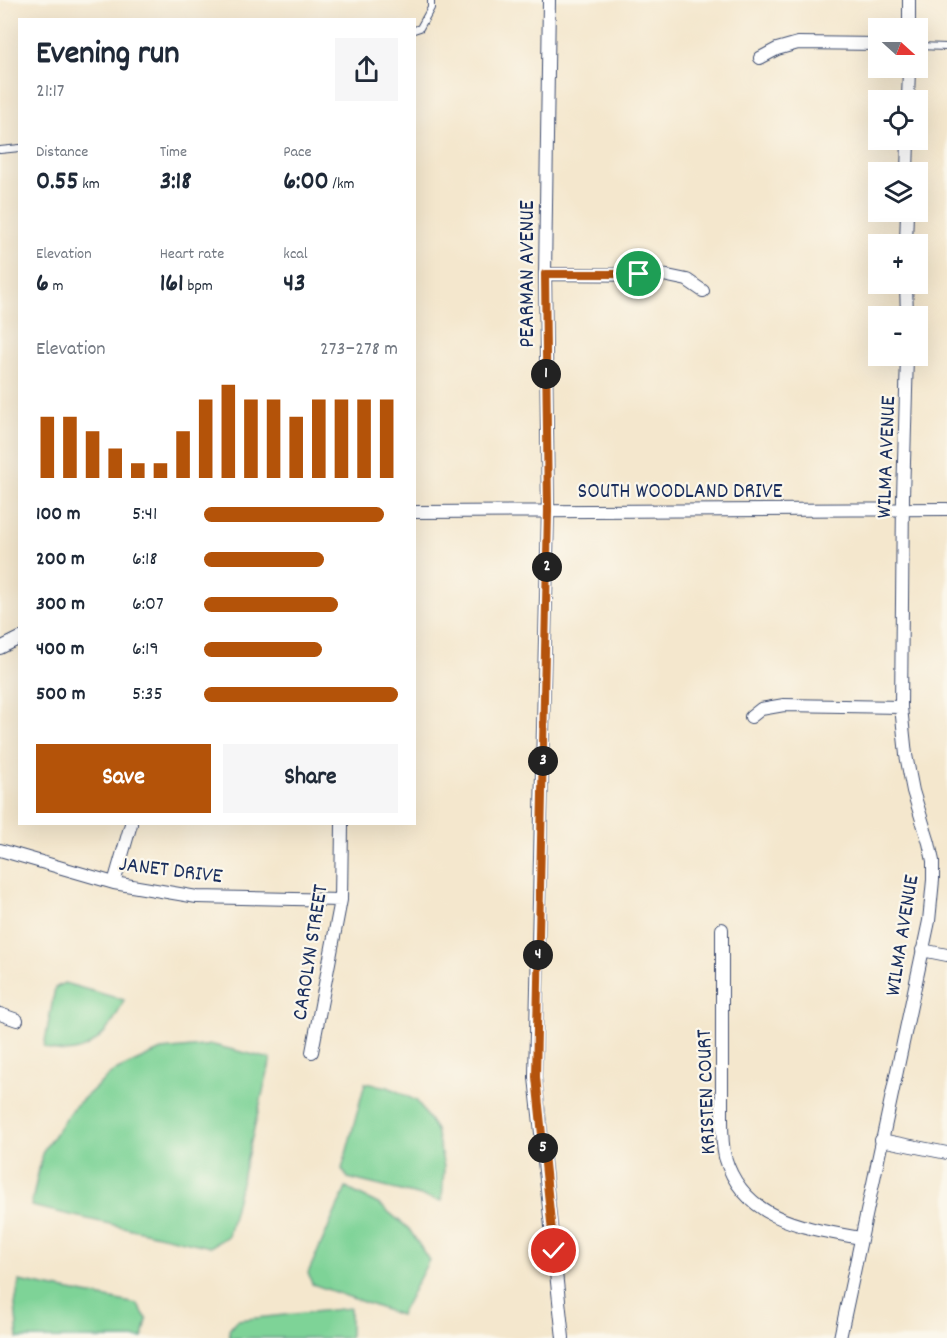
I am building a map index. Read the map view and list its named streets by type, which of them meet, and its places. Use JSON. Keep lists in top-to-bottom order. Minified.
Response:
{"streets":{"street":["PEARMAN AVENUE","WILMA AVENUE","SOUTH WOODLAND DRIVE","JANET DRIVE","CAROLYN STREET","KRISTEN COURT"]},"crossings":[["PEARMAN AVENUE","SOUTH WOODLAND DRIVE"],["WILMA AVENUE","SOUTH WOODLAND DRIVE"],["WILMA AVENUE","KRISTEN COURT"],["JANET DRIVE","CAROLYN STREET"]],"north":"right","page":{"map_buttons":["+","−"],"heading":["Evening run","21:17"],"stats":[["Distance","0.55 km"],["Time","3:18"],["Pace","6:00 /km"],["Elevation","6 m"],["Heart rate","161 bpm"],["kcal","43"]],"chart":["Elevation","273–278 m"],"pins":["1","2","3","4","5"],"list":[{"name":"100 m","note":"5:41"},{"name":"200 m","note":"6:18"},{"name":"300 m","note":"6:07"},{"name":"400 m","note":"6:19"},{"name":"500 m","note":"5:35"}],"buttons":["Save","Share"]}}
